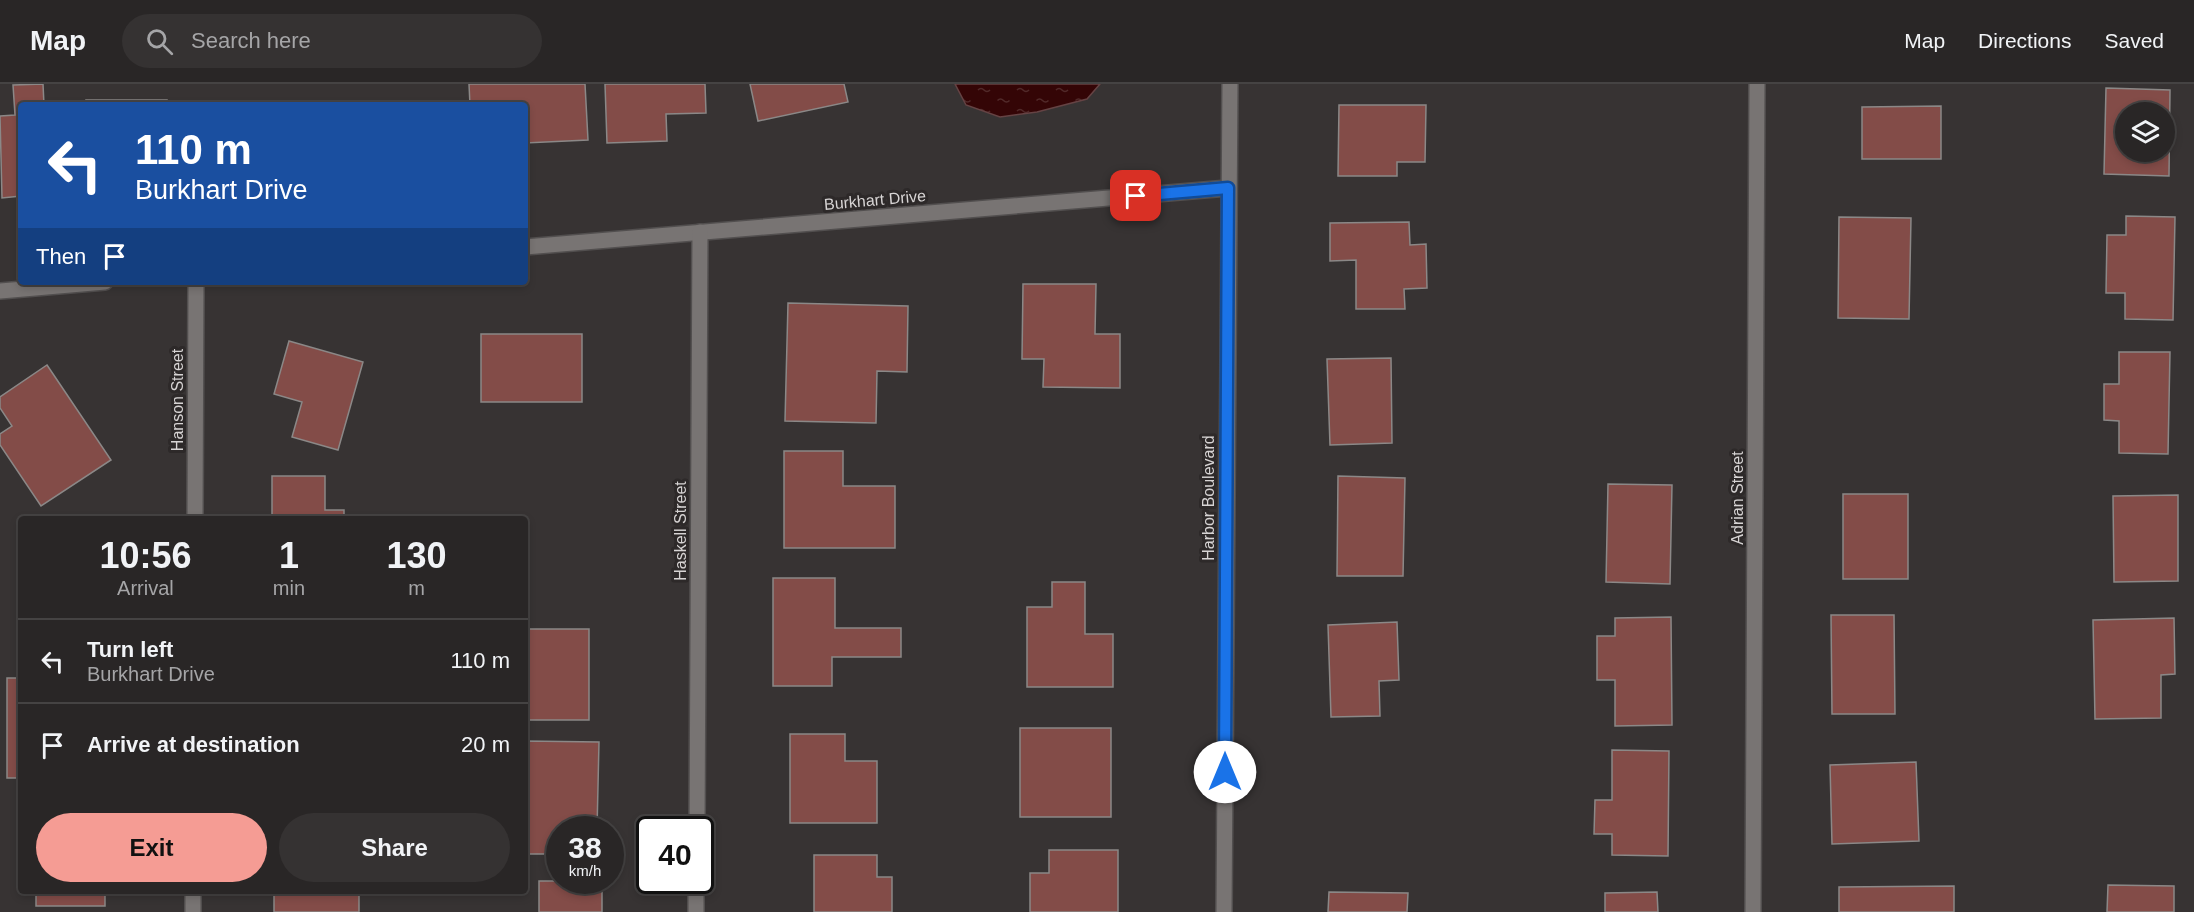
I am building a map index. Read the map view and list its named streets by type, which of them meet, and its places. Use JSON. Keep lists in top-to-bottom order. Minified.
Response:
{"streets":{"street":["Burkhart Drive","Hanson Street","Harbor Boulevard","Adrian Street","Haskell Street"]},"crossings":[["Burkhart Drive","Harbor Boulevard"],["Burkhart Drive","Haskell Street"]],"page":{"header":"Map","search":"Search here","nav":["Map","Directions","Saved"],"turn":["110 m","Burkhart Drive"],"then":"Then","eta":["10:56","Arrival","1","min","130","m"],"list":[{"name":"Turn left","note":"Burkhart Drive","value":"110 m"},{"name":"Arrive at destination","value":"20 m"}],"buttons":["Exit","Share"],"speed":"38 km/h","limit":"40"}}
